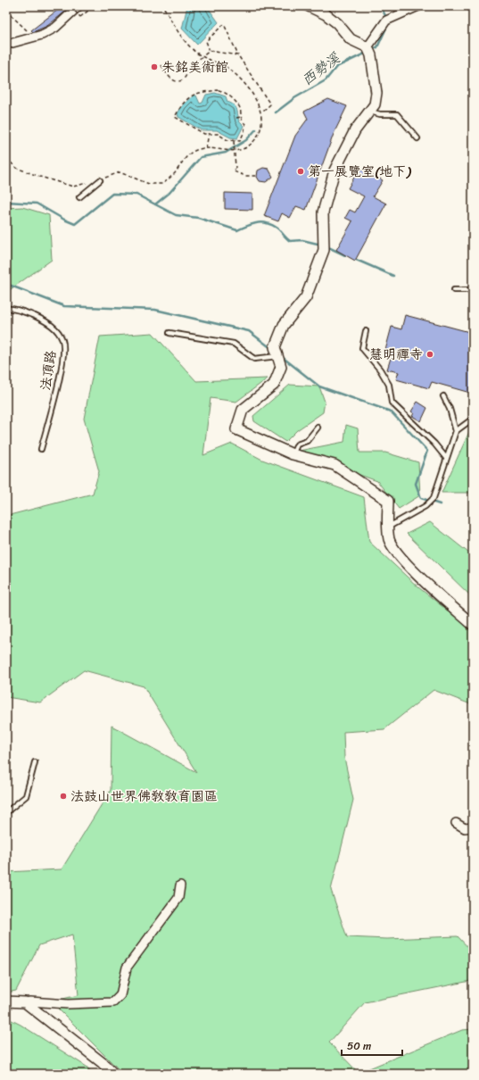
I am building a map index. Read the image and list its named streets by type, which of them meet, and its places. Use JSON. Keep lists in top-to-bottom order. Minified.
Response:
{"streets":{"lane":["法頂路"]},"water":["西勢溪"],"places":["朱銘美術館","第一展覽室(地下)","慧明禪寺","法鼓山世界佛教教育園區"],"scale_bar":"50 m"}
